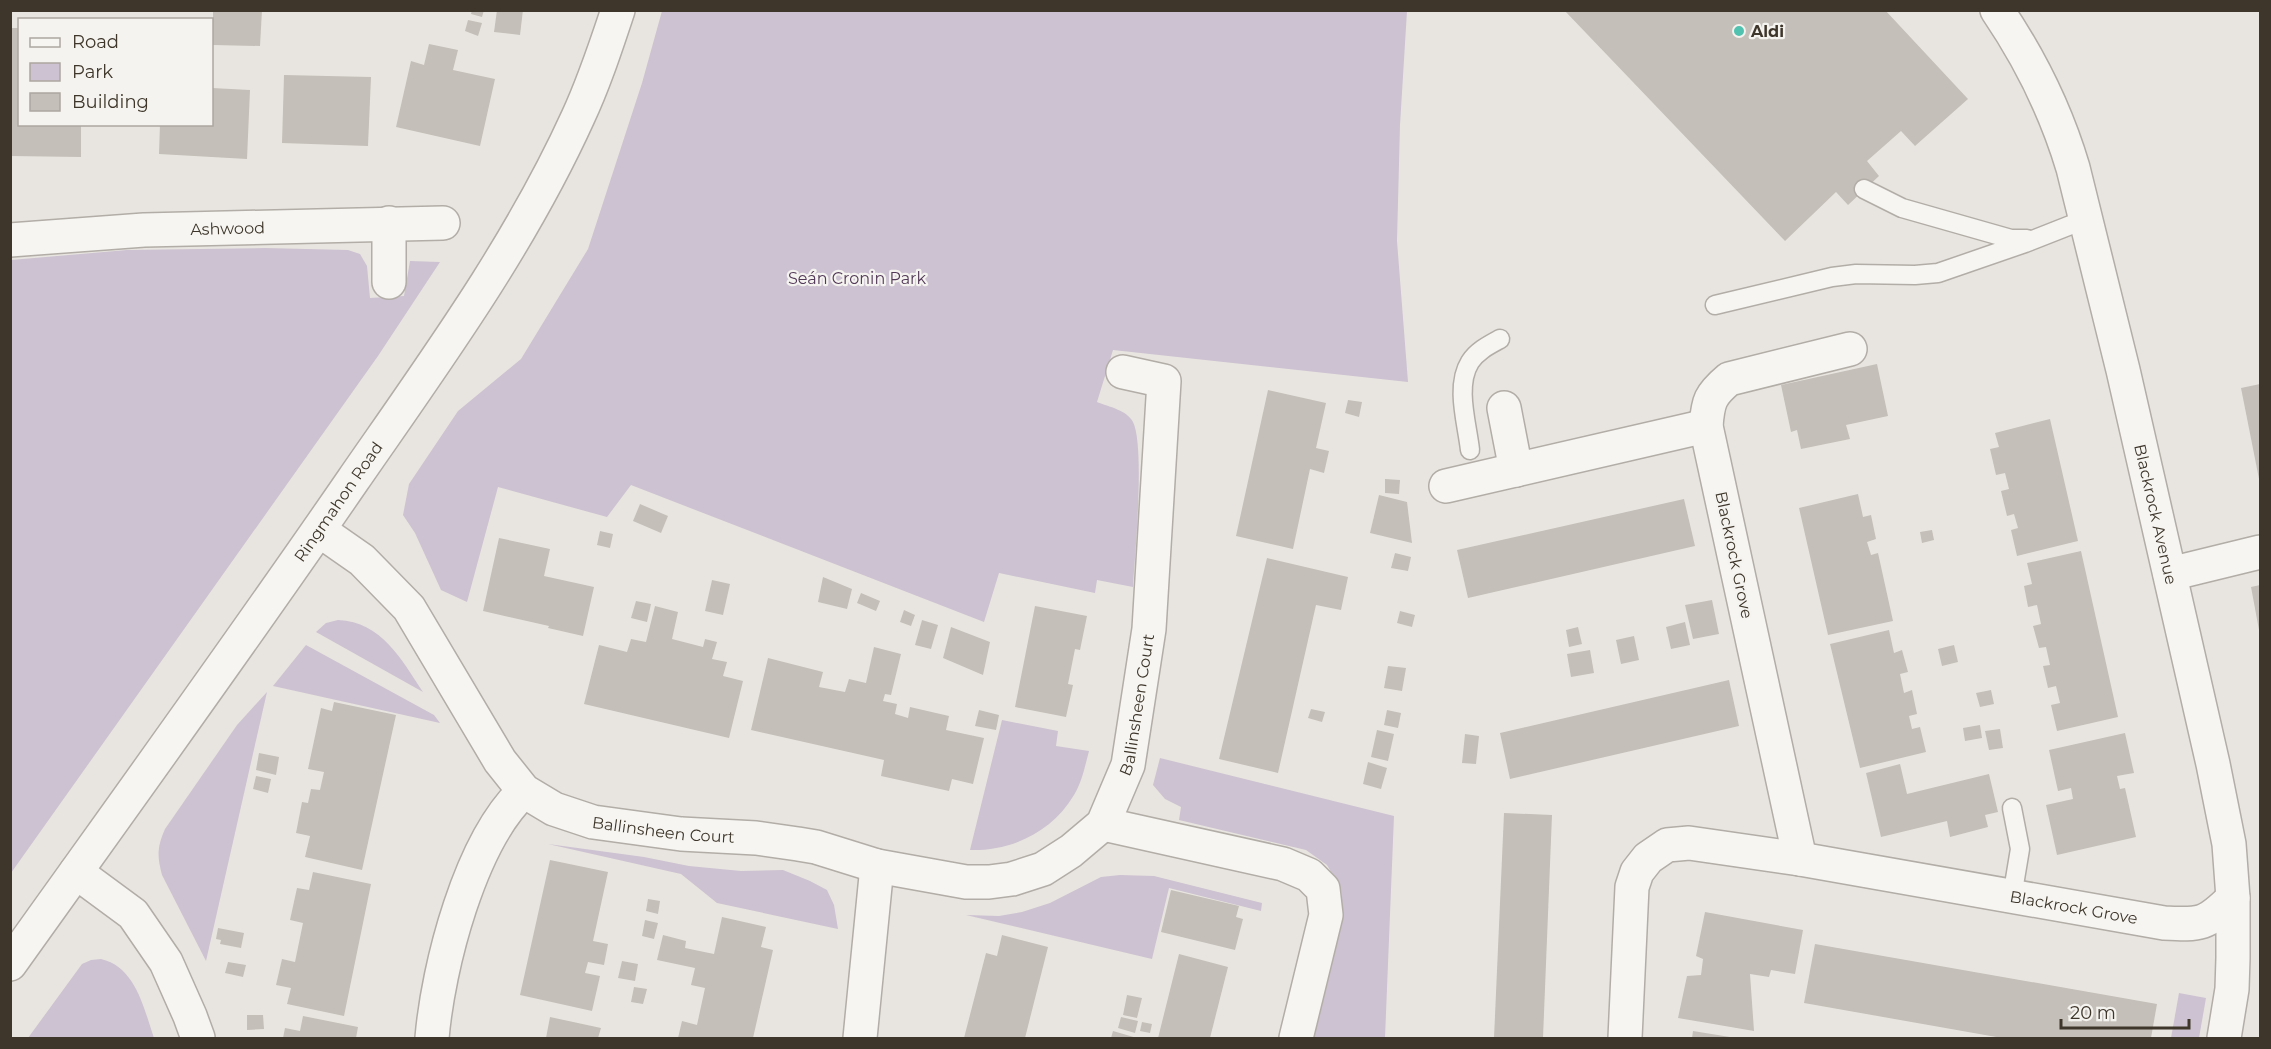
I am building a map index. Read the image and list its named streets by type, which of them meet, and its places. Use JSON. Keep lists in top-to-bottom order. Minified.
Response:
{"streets":{"street":["Ashwood","Ringmahon Road","Blackrock Avenue","Blackrock Grove","Ballinsheen Court"]},"crossings":[["Ringmahon Road","Ballinsheen Court"],["Blackrock Avenue","Blackrock Grove"]],"parks":["Seán Cronin Park"],"places":["Aldi"],"legend":["Road","Park","Building"],"scale_bar":"20 m"}
